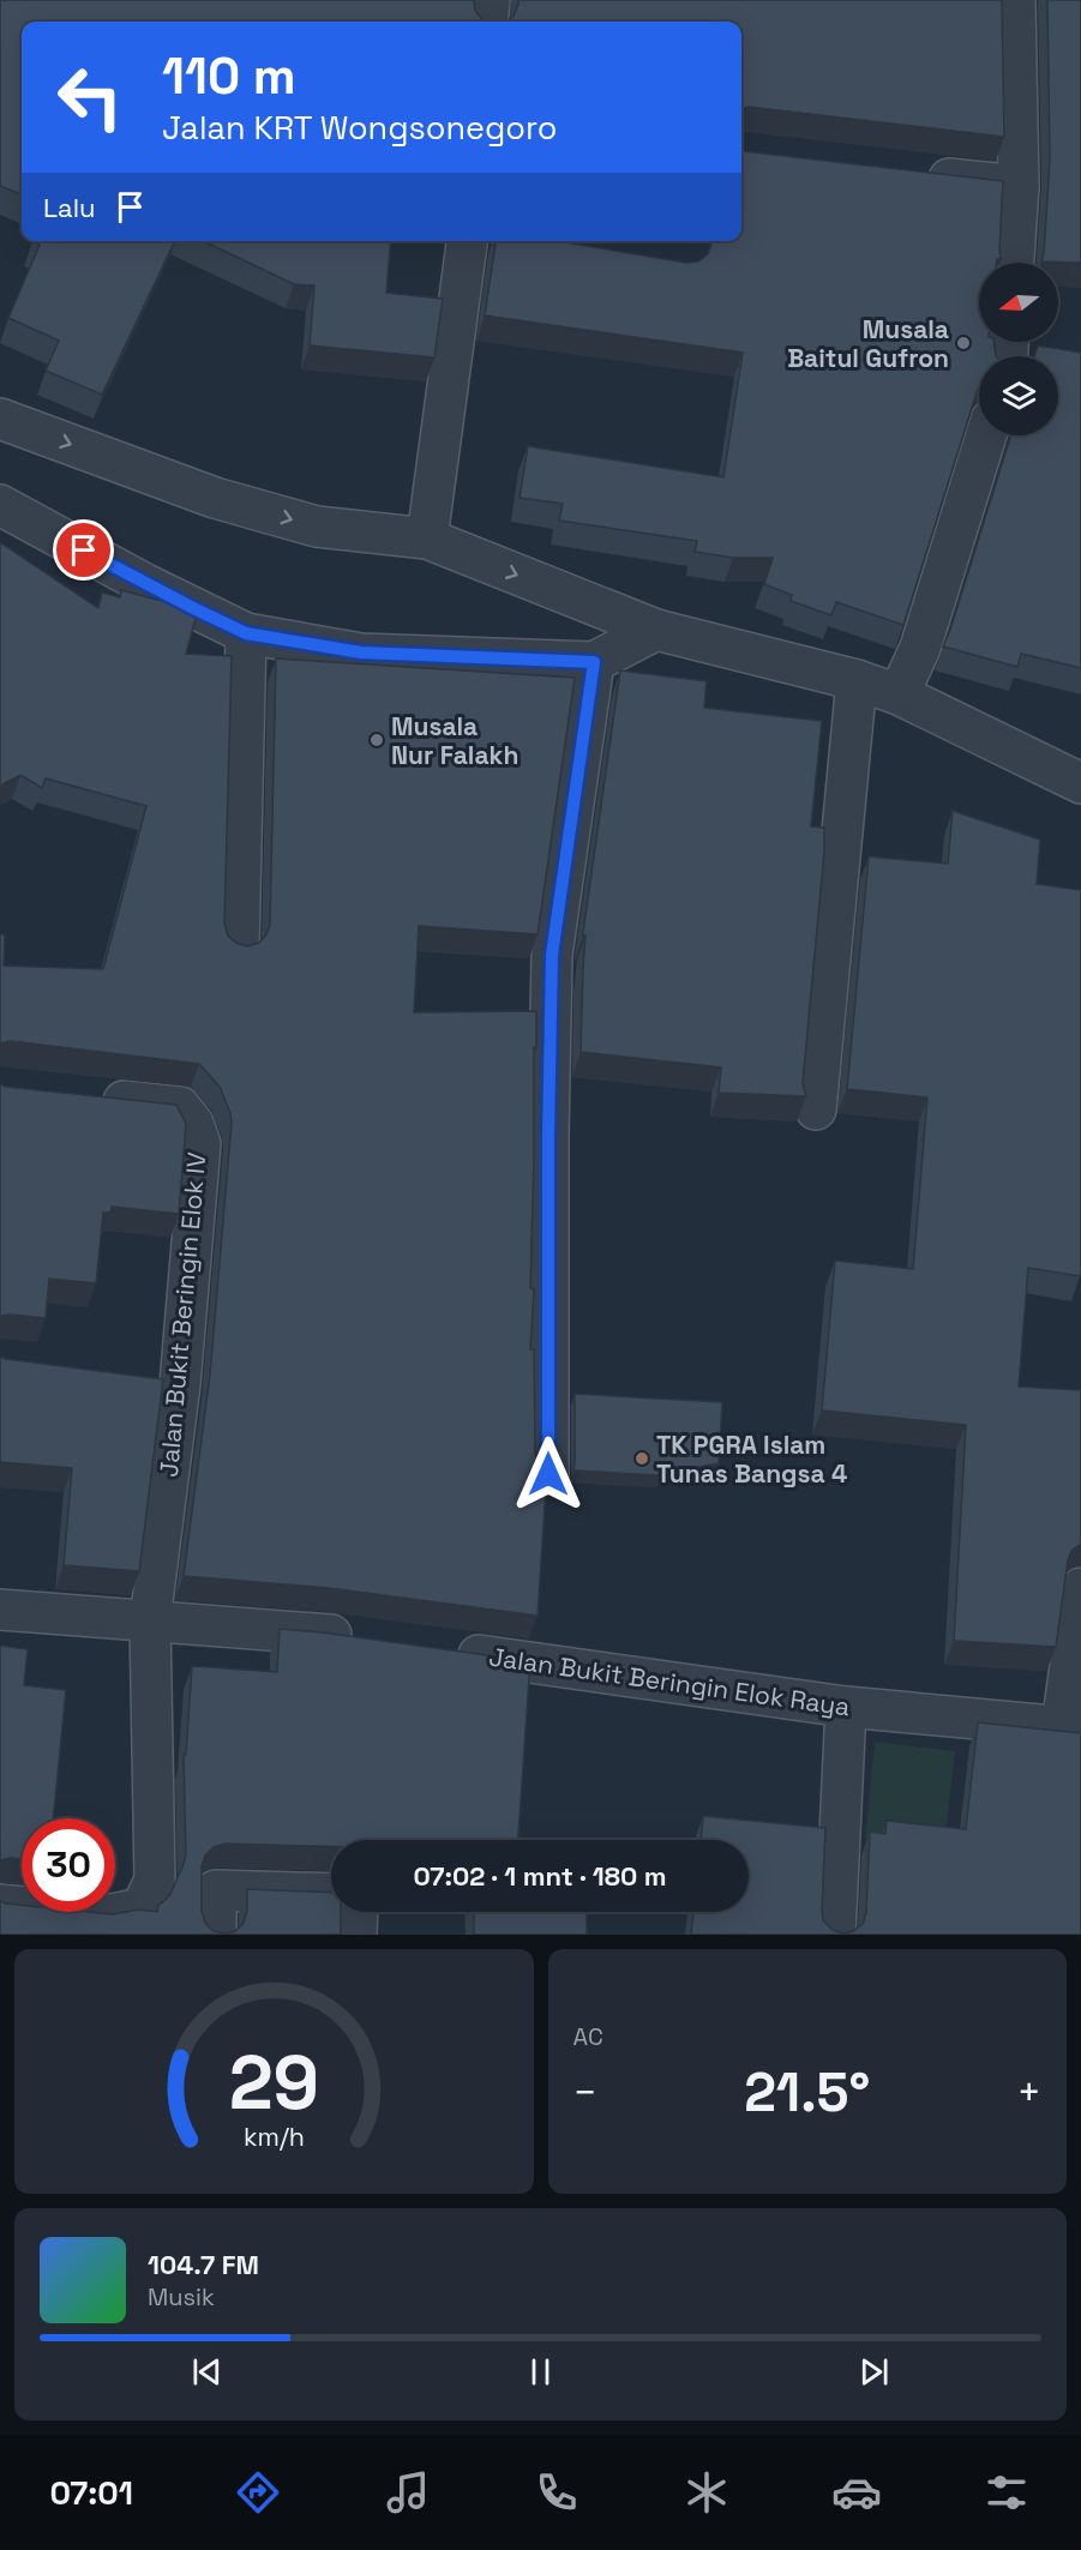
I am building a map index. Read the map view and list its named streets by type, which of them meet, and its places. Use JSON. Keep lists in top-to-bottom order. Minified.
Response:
{"streets":{"street":["Jalan Bukit Beringin Elok IV","Jalan Bukit Beringin Elok Raya"]},"places":["Musala Baitul Gufron","Musala Nur Falakh","TK PGRA Islam Tunas Bangsa 4"],"north":"left","page":{"turn":["110 m","Jalan KRT Wongsonegoro"],"then":"Lalu","limit":"30","trip":"07:02 · 1 mnt · 180 m","tile":"AC","heat":["−","21.5°","+"],"song":["104.7 FM","Musik"],"tabs":"07:01","gauge":["29","km/h"]}}
